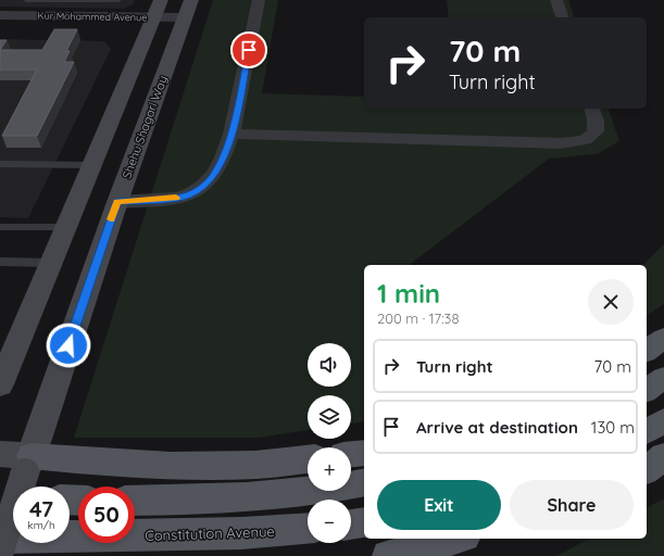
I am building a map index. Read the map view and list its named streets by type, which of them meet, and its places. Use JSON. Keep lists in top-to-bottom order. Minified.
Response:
{"streets":{"main road":["Shehu Shagari Way","Constitution Avenue"],"street":["Kur Mohammed Avenue"]},"crossings":[["Kur Mohammed Avenue","Shehu Shagari Way"]],"page":{"turn":["70 m","Turn right"],"heading":["1 min","200 m · 17:38"],"list":[{"name":"Turn right","value":"70 m"},{"name":"Arrive at destination","value":"130 m"}],"map_buttons":["+","−"],"buttons":["Exit","Share"],"speed":"47 km/h","limit":"50"}}
